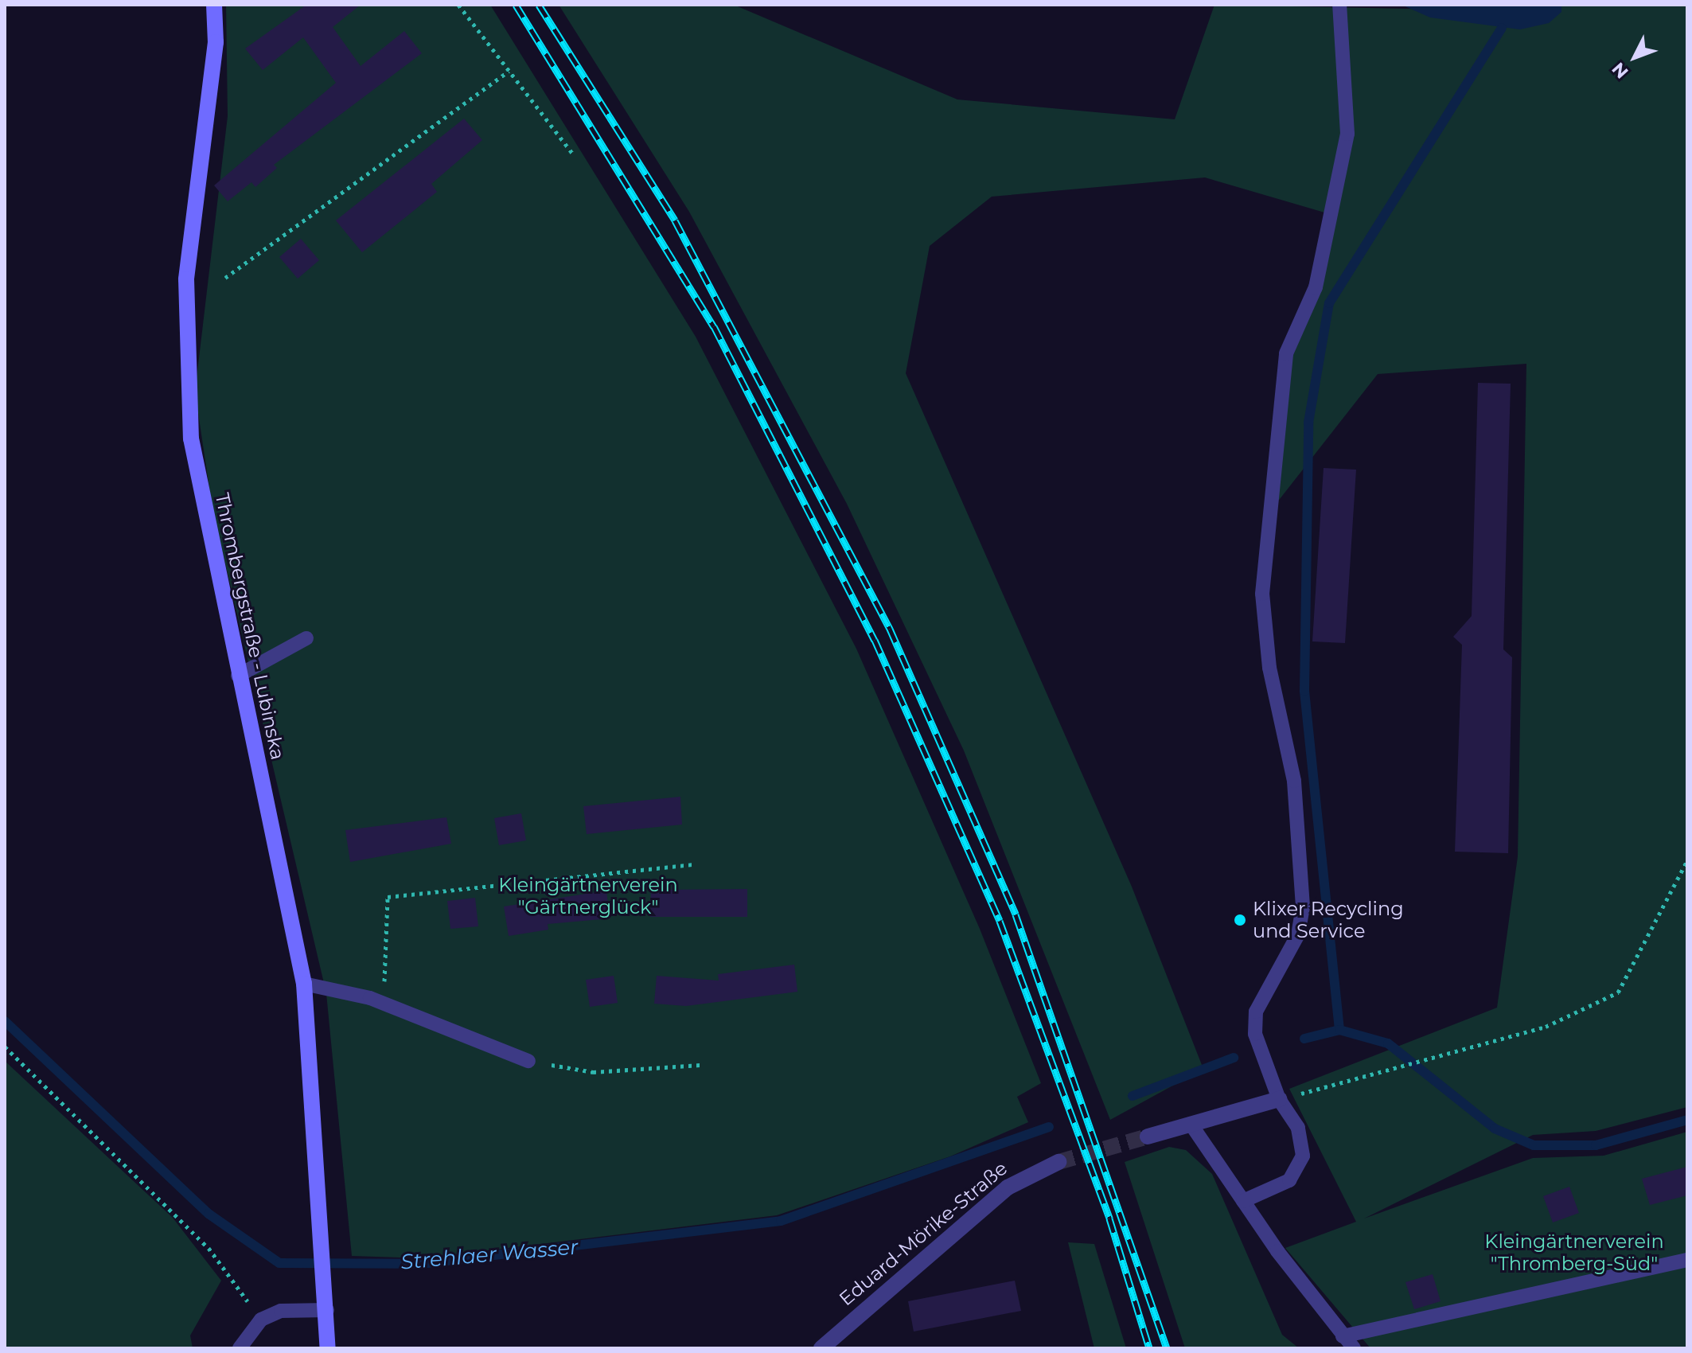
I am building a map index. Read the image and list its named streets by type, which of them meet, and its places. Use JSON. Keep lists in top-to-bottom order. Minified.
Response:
{"streets":{"street":["Thrombergstraße - Lubinska","Eduard-Mörike-Straße"]},"water":["Strehlaer Wasser"],"parks":["Kleingärtnerverein \"Gärtnerglück\"","Kleingärtnerverein \"Thromberg-Süd\""],"places":["Klixer Recycling und Service"],"north":"bottom left"}
